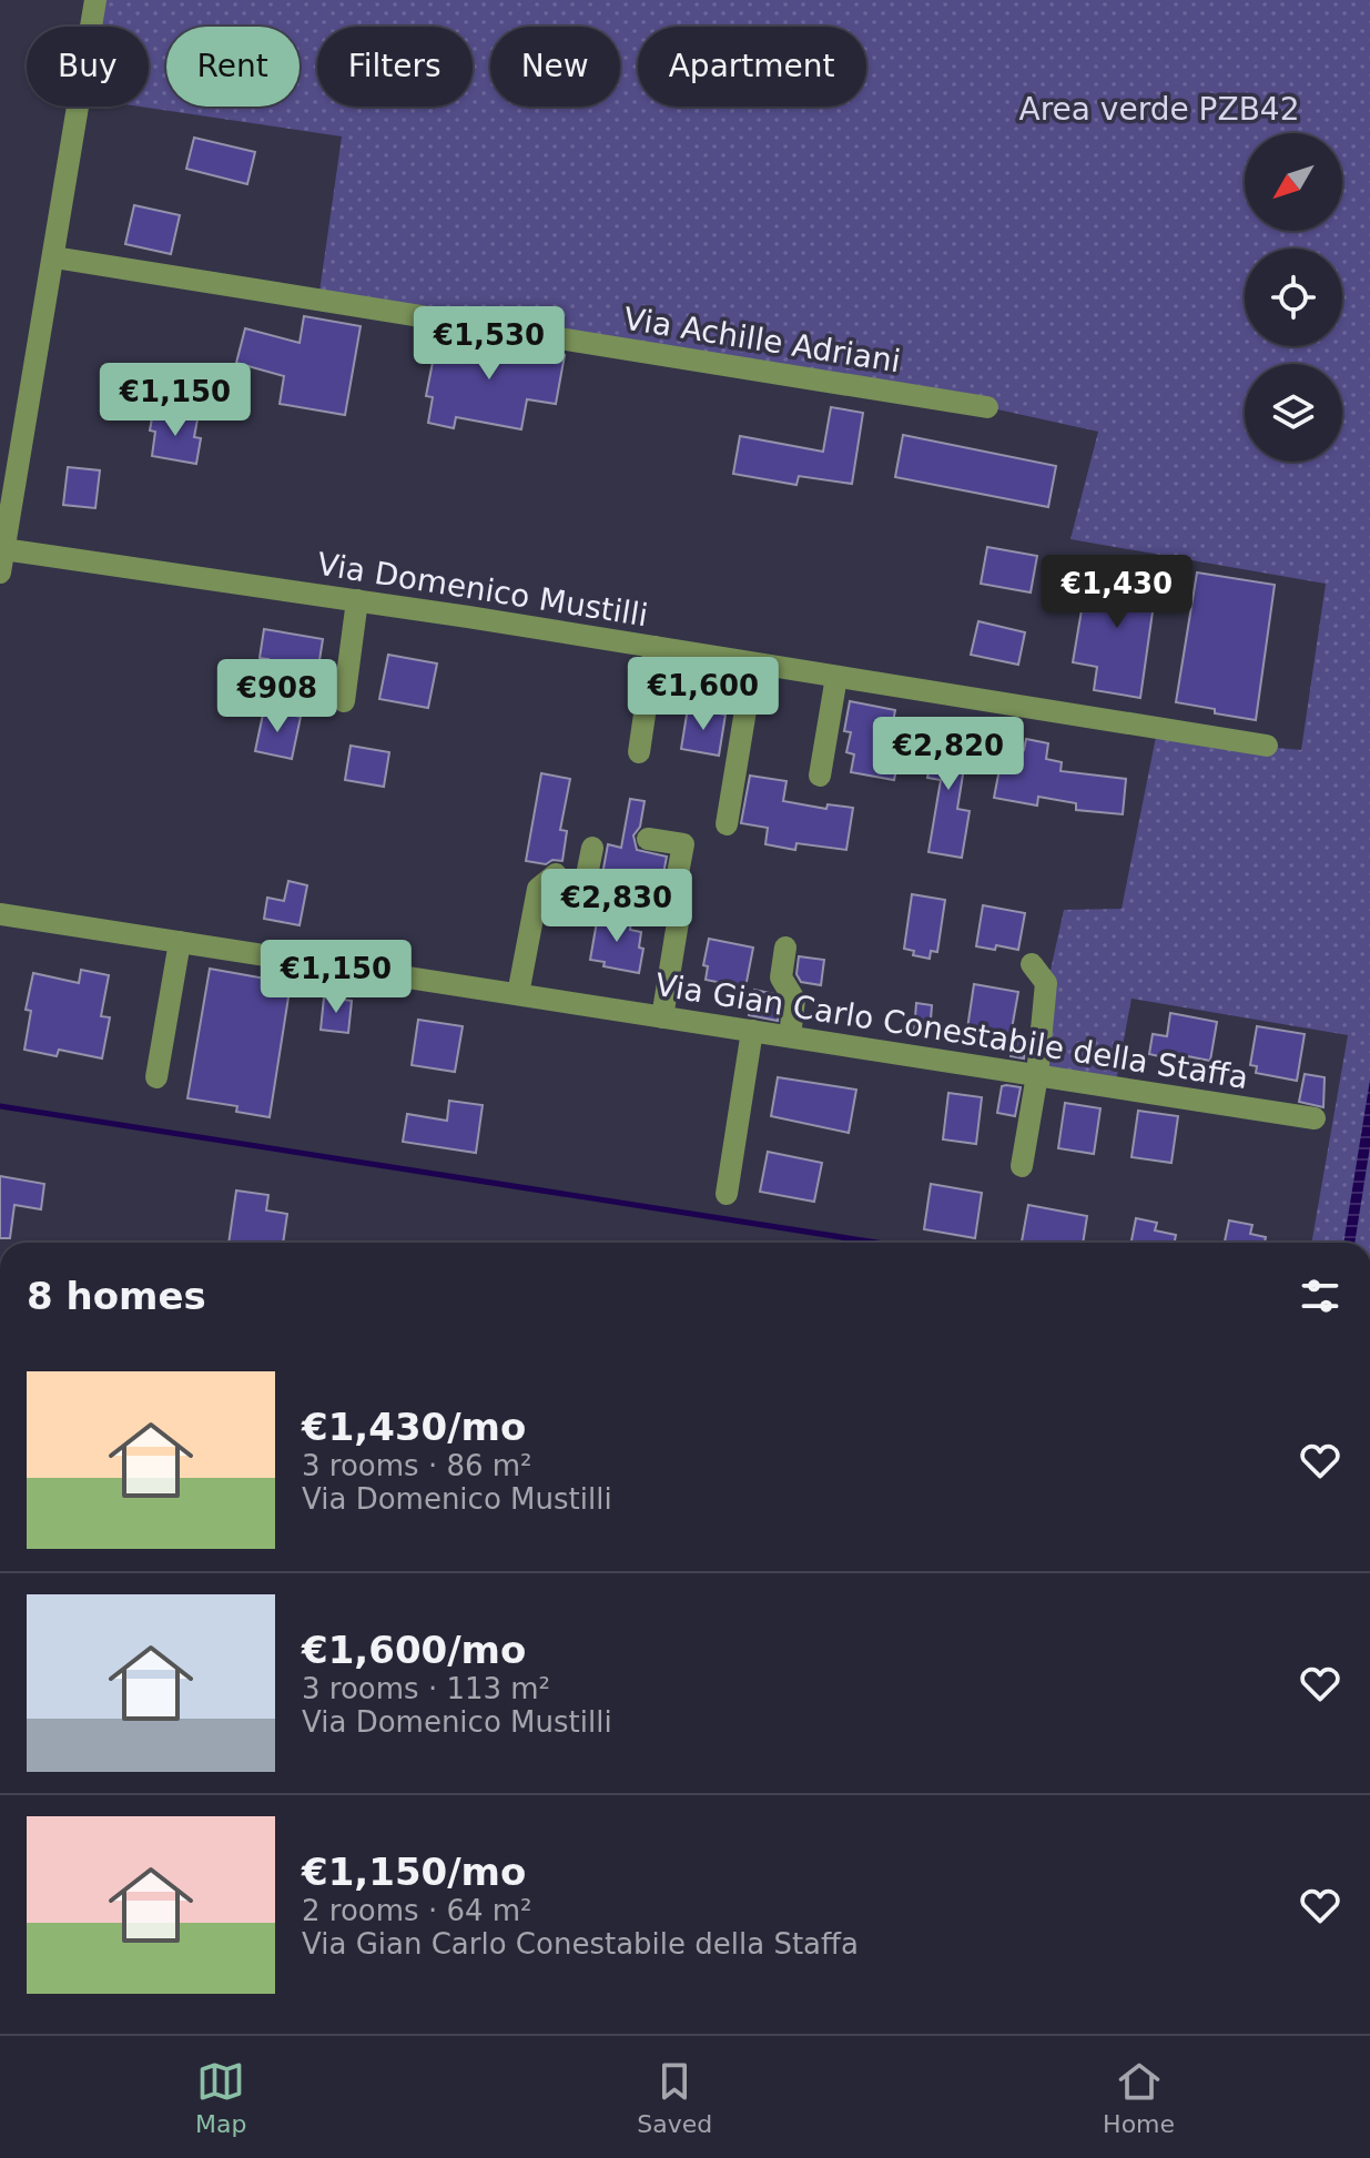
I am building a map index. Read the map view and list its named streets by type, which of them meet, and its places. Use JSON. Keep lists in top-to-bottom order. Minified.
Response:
{"streets":{"street":["Via Achille Adriani","Via Domenico Mustilli","Via Gian Carlo Conestabile della Staffa"]},"parks":["Area verde PZB42"],"north":"bottom left","page":{"chip":["Buy","Rent","Filters","New","Apartment"],"price":["€1,530","€1,150","€1,430","€1,600","€908","€2,820","€2,830","€1,150"],"heading":"8 homes","list":[{"name":"€1,430/mo","note":"3 rooms · 86 m² · Via Domenico Mustilli"},{"name":"€1,600/mo","note":"3 rooms · 113 m² · Via Domenico Mustilli"},{"name":"€1,150/mo","note":"2 rooms · 64 m² · Via Gian Carlo Conestabile della Staffa"}],"tabs":["Map","Saved","Home"]}}
